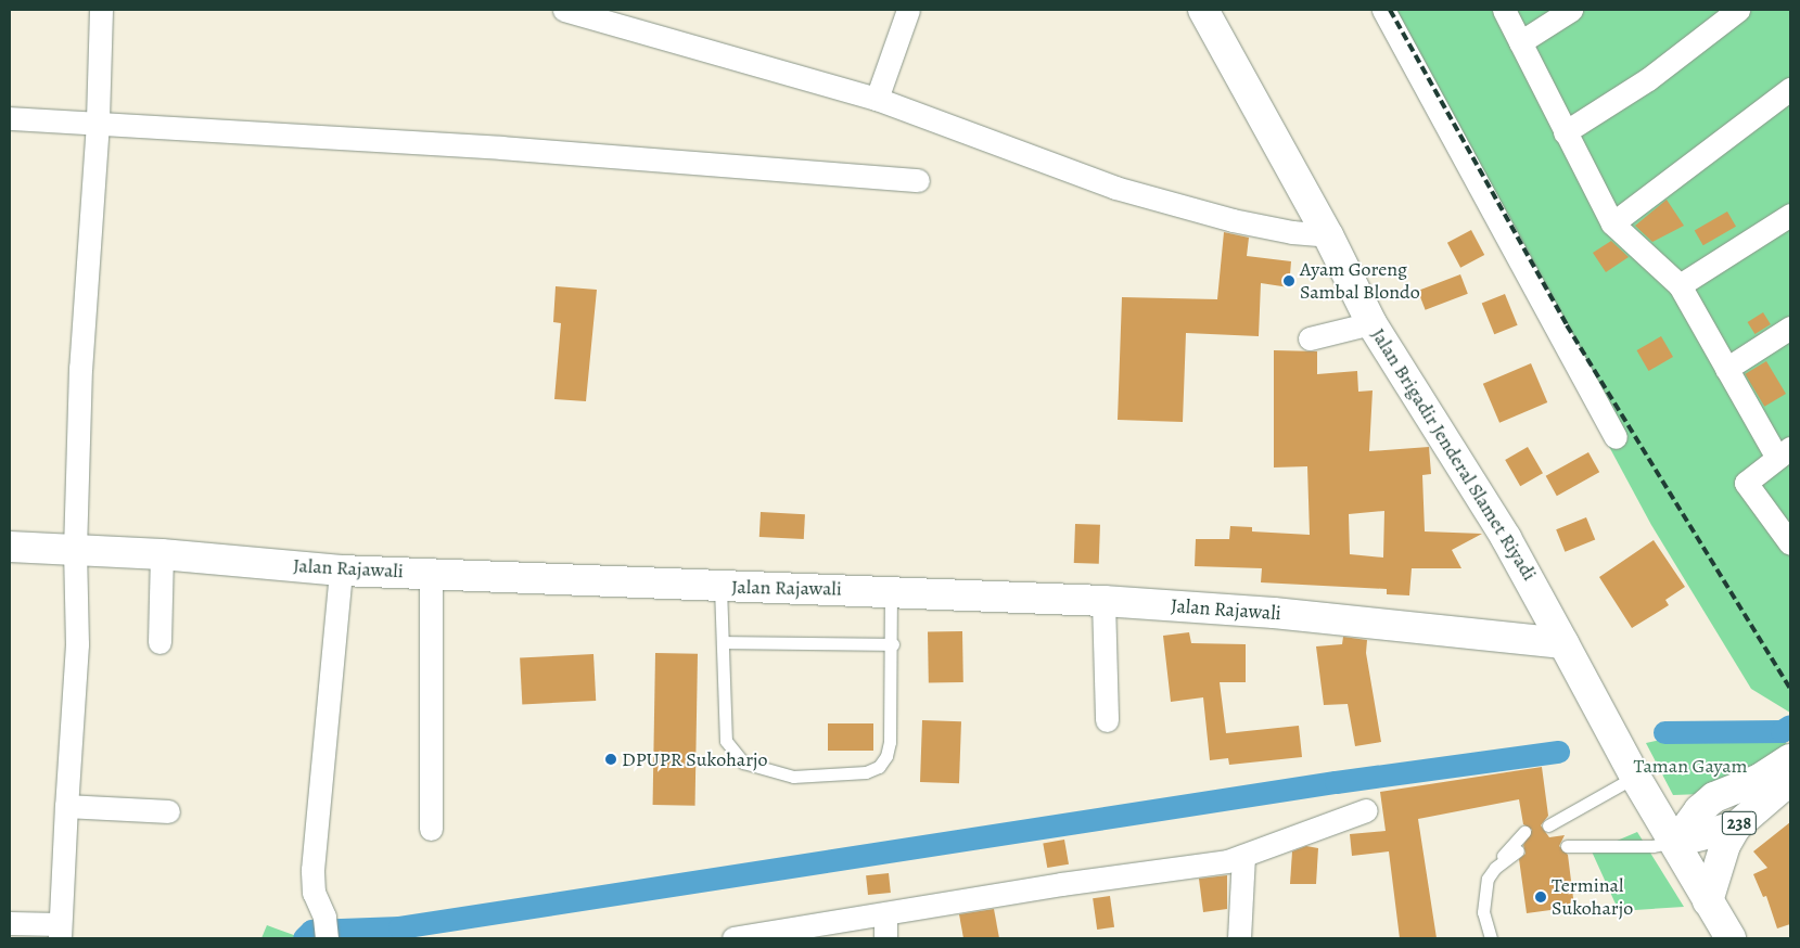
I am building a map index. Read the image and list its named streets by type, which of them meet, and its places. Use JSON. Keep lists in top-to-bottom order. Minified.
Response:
{"streets":{"main road":["Jalan Brigadir Jenderal Slamet Riyadi","Jalan Rajawali","238"]},"crossings":[["Jalan Brigadir Jenderal Slamet Riyadi","Jalan Rajawali"],["Jalan Brigadir Jenderal Slamet Riyadi","238"]],"parks":["Taman Gayam"],"places":["Ayam Goreng Sambal Blondo","DPUPR Sukoharjo","Terminal Sukoharjo"]}
